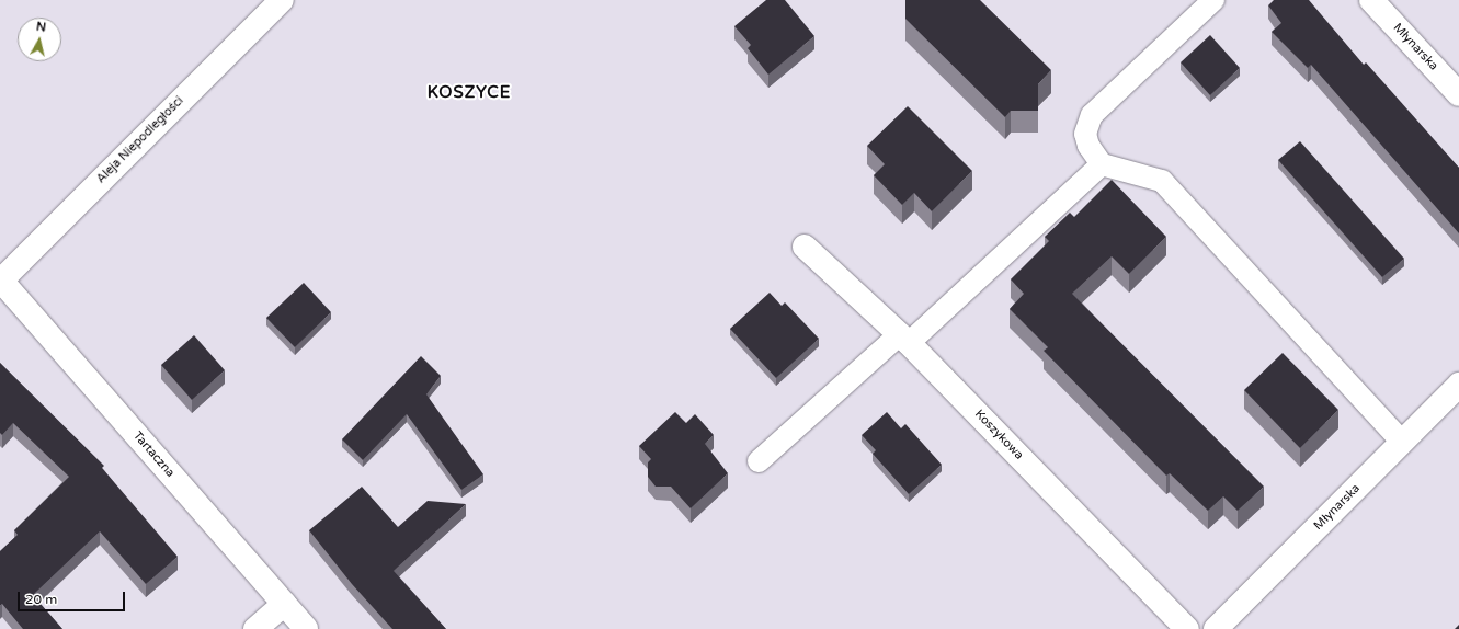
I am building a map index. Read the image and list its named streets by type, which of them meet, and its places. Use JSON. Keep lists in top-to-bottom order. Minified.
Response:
{"streets":{"street":["Młynarska","Aleja Niepodległości","Koszykowa","Tartaczna"]},"crossings":[["Aleja Niepodległości","Tartaczna"]],"districts":["KOSZYCE"],"scale_bar":"20 m","north":"top"}
